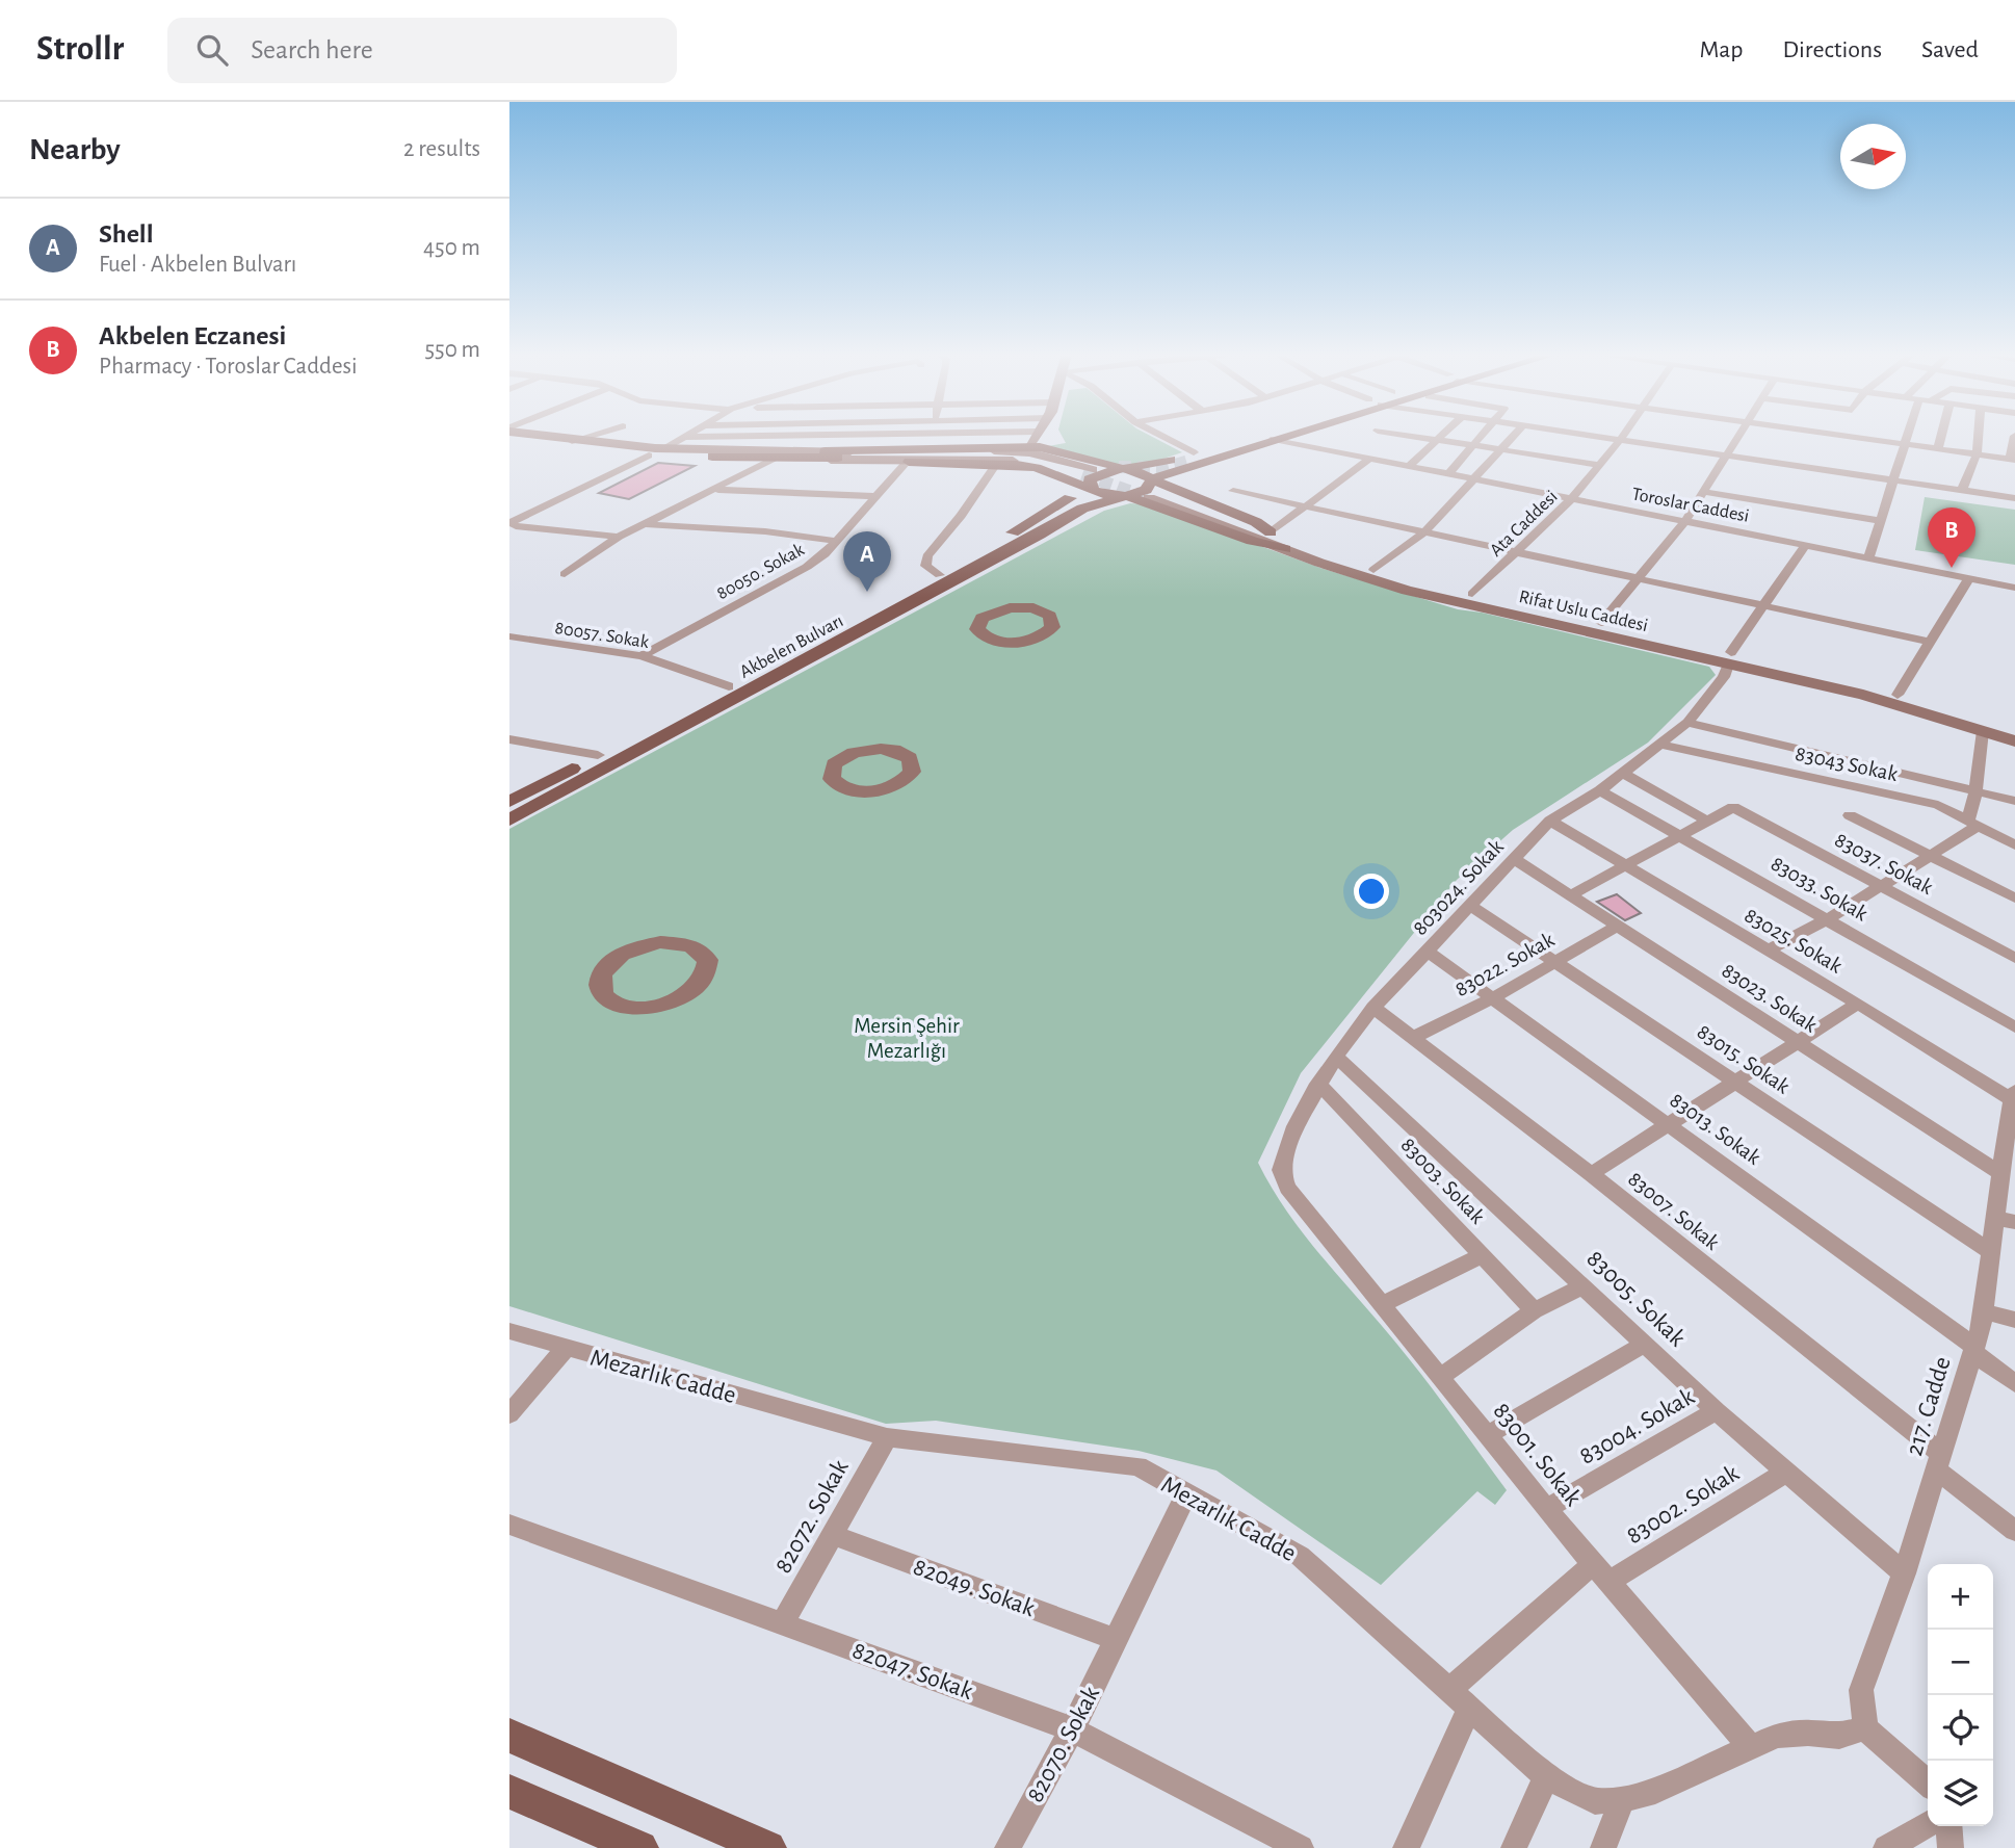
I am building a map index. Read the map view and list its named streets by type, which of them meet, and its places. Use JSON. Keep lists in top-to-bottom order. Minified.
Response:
{"streets":{"main road":["Rifat Uslu Caddesi","Akbelen Bulvarı"],"street":["Toroslar Caddesi","Ata Caddesi","80050. Sokak","80057. Sokak","83043 Sokak","83037. Sokak","803024. Sokak","83033. Sokak","83025. Sokak","83022. Sokak","83023. Sokak","83015. Sokak","83013. Sokak","83003. Sokak","83007. Sokak","83005. Sokak","Mezarlık Cadde","217. Cadde","83004. Sokak","83001. Sokak","83002. Sokak","82072. Sokak","82049. Sokak","82047. Sokak","82070. Sokak"]},"crossings":[["Toroslar Caddesi","Ata Caddesi"],["Toroslar Caddesi","803024. Sokak"],["Ata Caddesi","Rifat Uslu Caddesi"],["80050. Sokak","80057. Sokak"],["Rifat Uslu Caddesi","Akbelen Bulvarı"],["Rifat Uslu Caddesi","803024. Sokak"],["80057. Sokak","Akbelen Bulvarı"],["83043 Sokak","803024. Sokak"],["803024. Sokak","83033. Sokak"],["803024. Sokak","83025. Sokak"],["803024. Sokak","83023. Sokak"],["803024. Sokak","83015. Sokak"],["803024. Sokak","83013. Sokak"],["803024. Sokak","83003. Sokak"],["803024. Sokak","83007. Sokak"],["803024. Sokak","83005. Sokak"],["803024. Sokak","83001. Sokak"],["83025. Sokak","217. Cadde"],["83022. Sokak","83023. Sokak"],["83022. Sokak","83015. Sokak"],["83022. Sokak","83013. Sokak"],["83022. Sokak","83007. Sokak"],["83023. Sokak","217. Cadde"],["83015. Sokak","217. Cadde"],["83013. Sokak","217. Cadde"],["83007. Sokak","217. Cadde"],["83005. Sokak","217. Cadde"],["83005. Sokak","83004. Sokak"],["83005. Sokak","83002. Sokak"],["Mezarlık Cadde","217. Cadde"],["Mezarlık Cadde","83001. Sokak"],["Mezarlık Cadde","83002. Sokak"],["Mezarlık Cadde","82072. Sokak"],["Mezarlık Cadde","82070. Sokak"],["83004. Sokak","83001. Sokak"],["83001. Sokak","83002. Sokak"],["82072. Sokak","82049. Sokak"],["82072. Sokak","82047. Sokak"],["82049. Sokak","82070. Sokak"],["82047. Sokak","82070. Sokak"]],"parks":["Mersin Şehir Mezarlığı"],"north":"right","page":{"header":"Strollr","search":"Search here","nav":["Map","Directions","Saved"],"heading":["Nearby","2 results"],"list":[{"mark":"A","name":"Shell","note":"Fuel · Akbelen Bulvarı","value":"450 m"},{"mark":"B","name":"Akbelen Eczanesi","note":"Pharmacy · Toroslar Caddesi","value":"550 m"}],"pins":["B","A"],"map_buttons":["+","−"]}}
